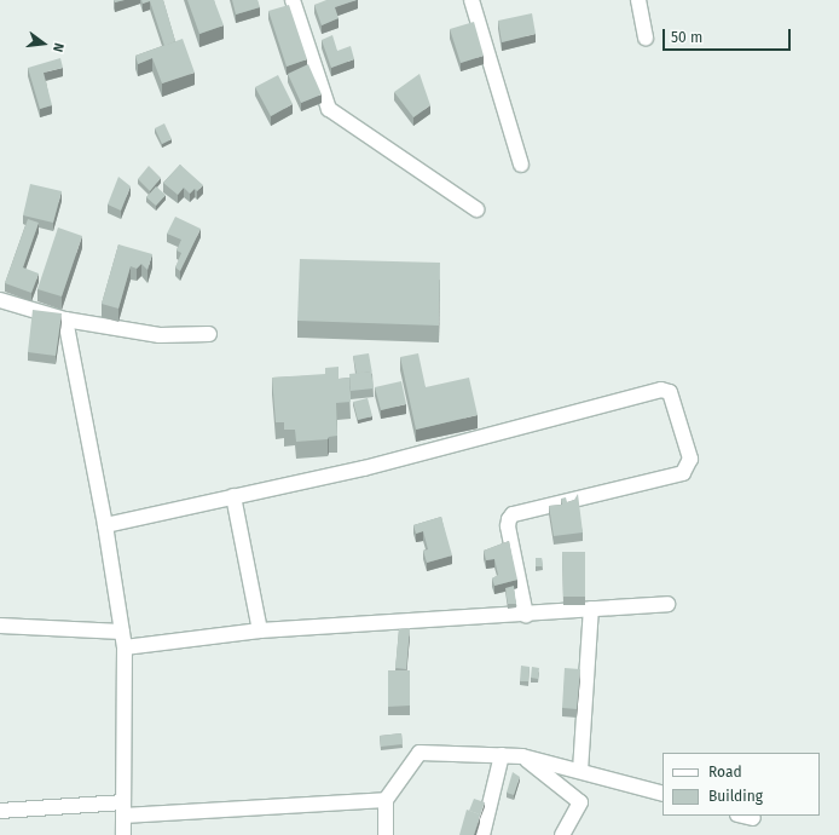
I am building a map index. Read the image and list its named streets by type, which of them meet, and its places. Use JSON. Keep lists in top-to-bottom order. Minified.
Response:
{"legend":["Road","Building"],"scale_bar":"50 m","north":"right"}
